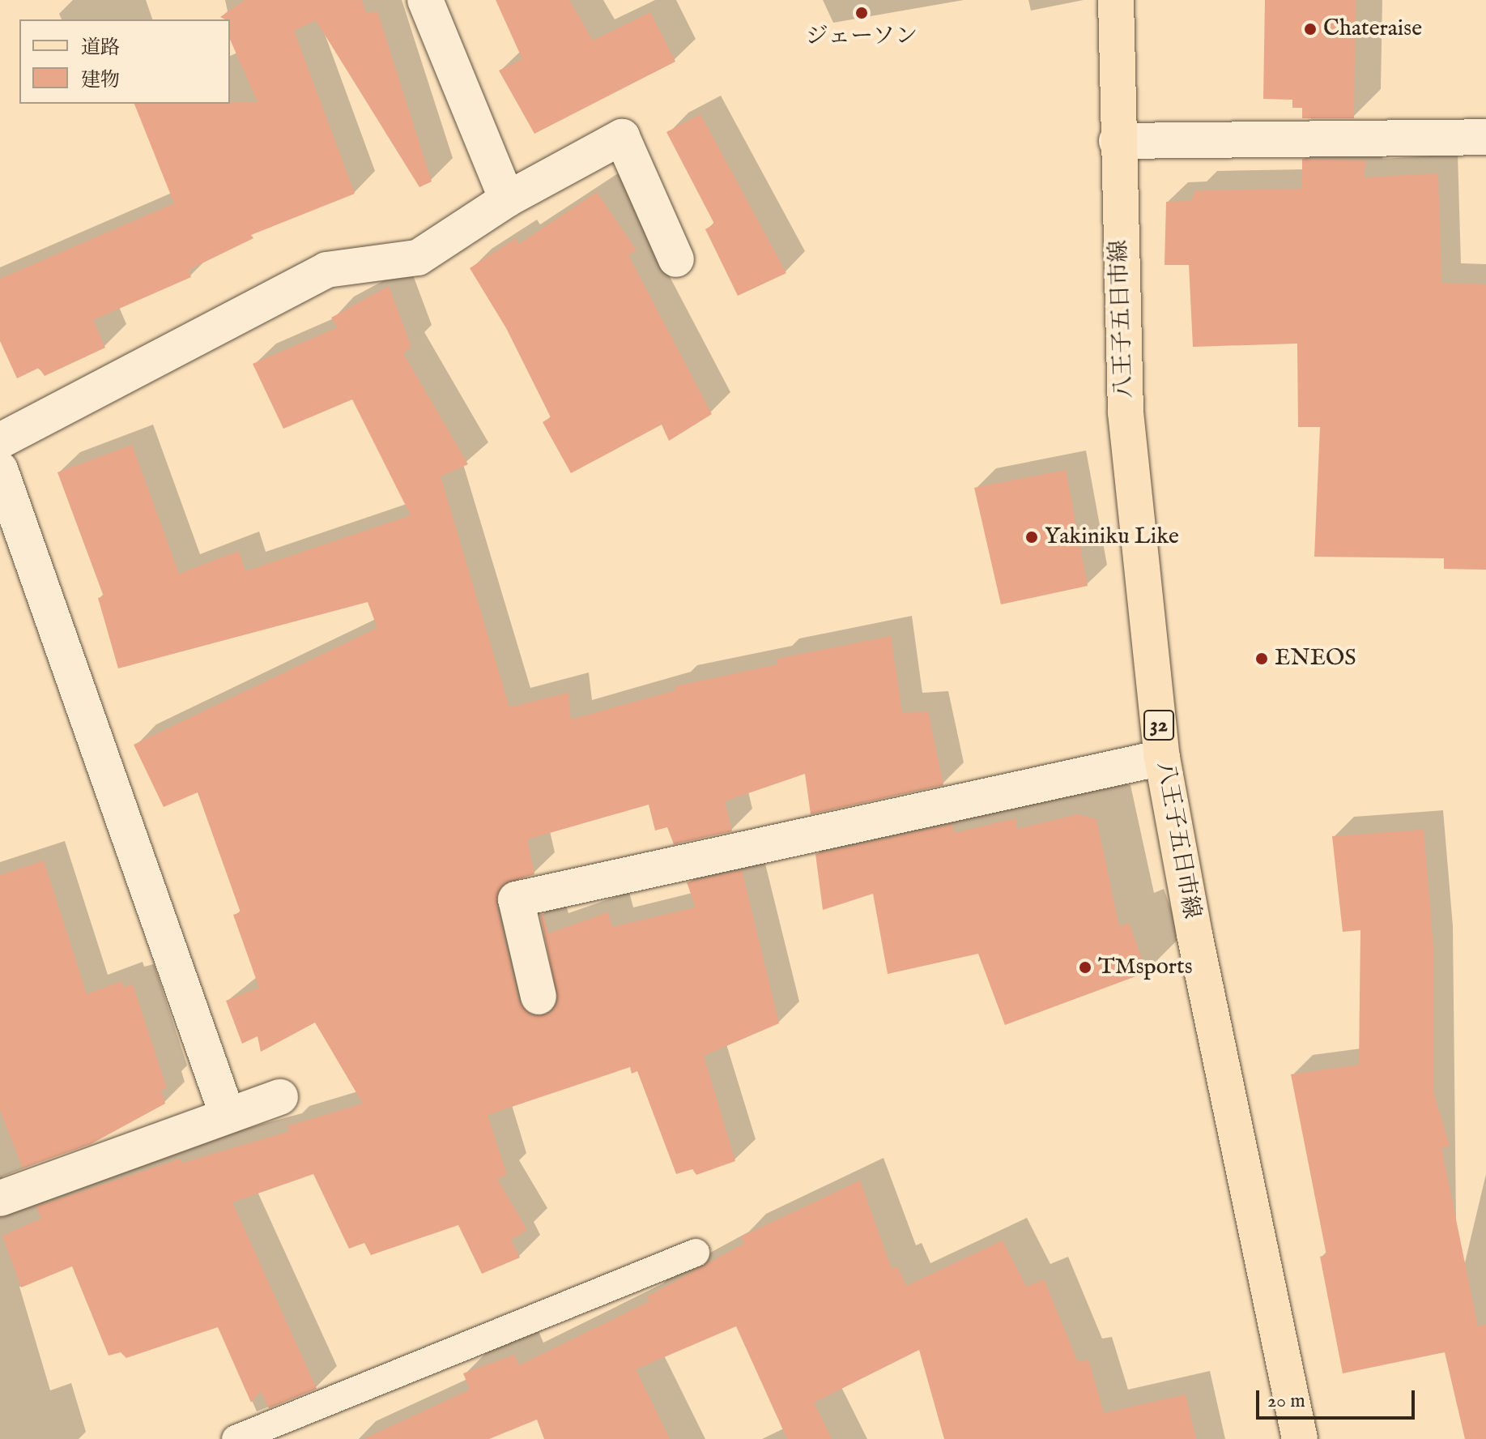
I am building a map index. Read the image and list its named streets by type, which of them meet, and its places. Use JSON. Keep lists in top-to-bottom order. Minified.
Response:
{"streets":{"main road":["八王子五日市線","32"]},"places":["ジェーソン","Chateraise","Yakiniku Like","ENEOS","TMsports"],"legend":["道路","建物"],"scale_bar":"20 m"}
